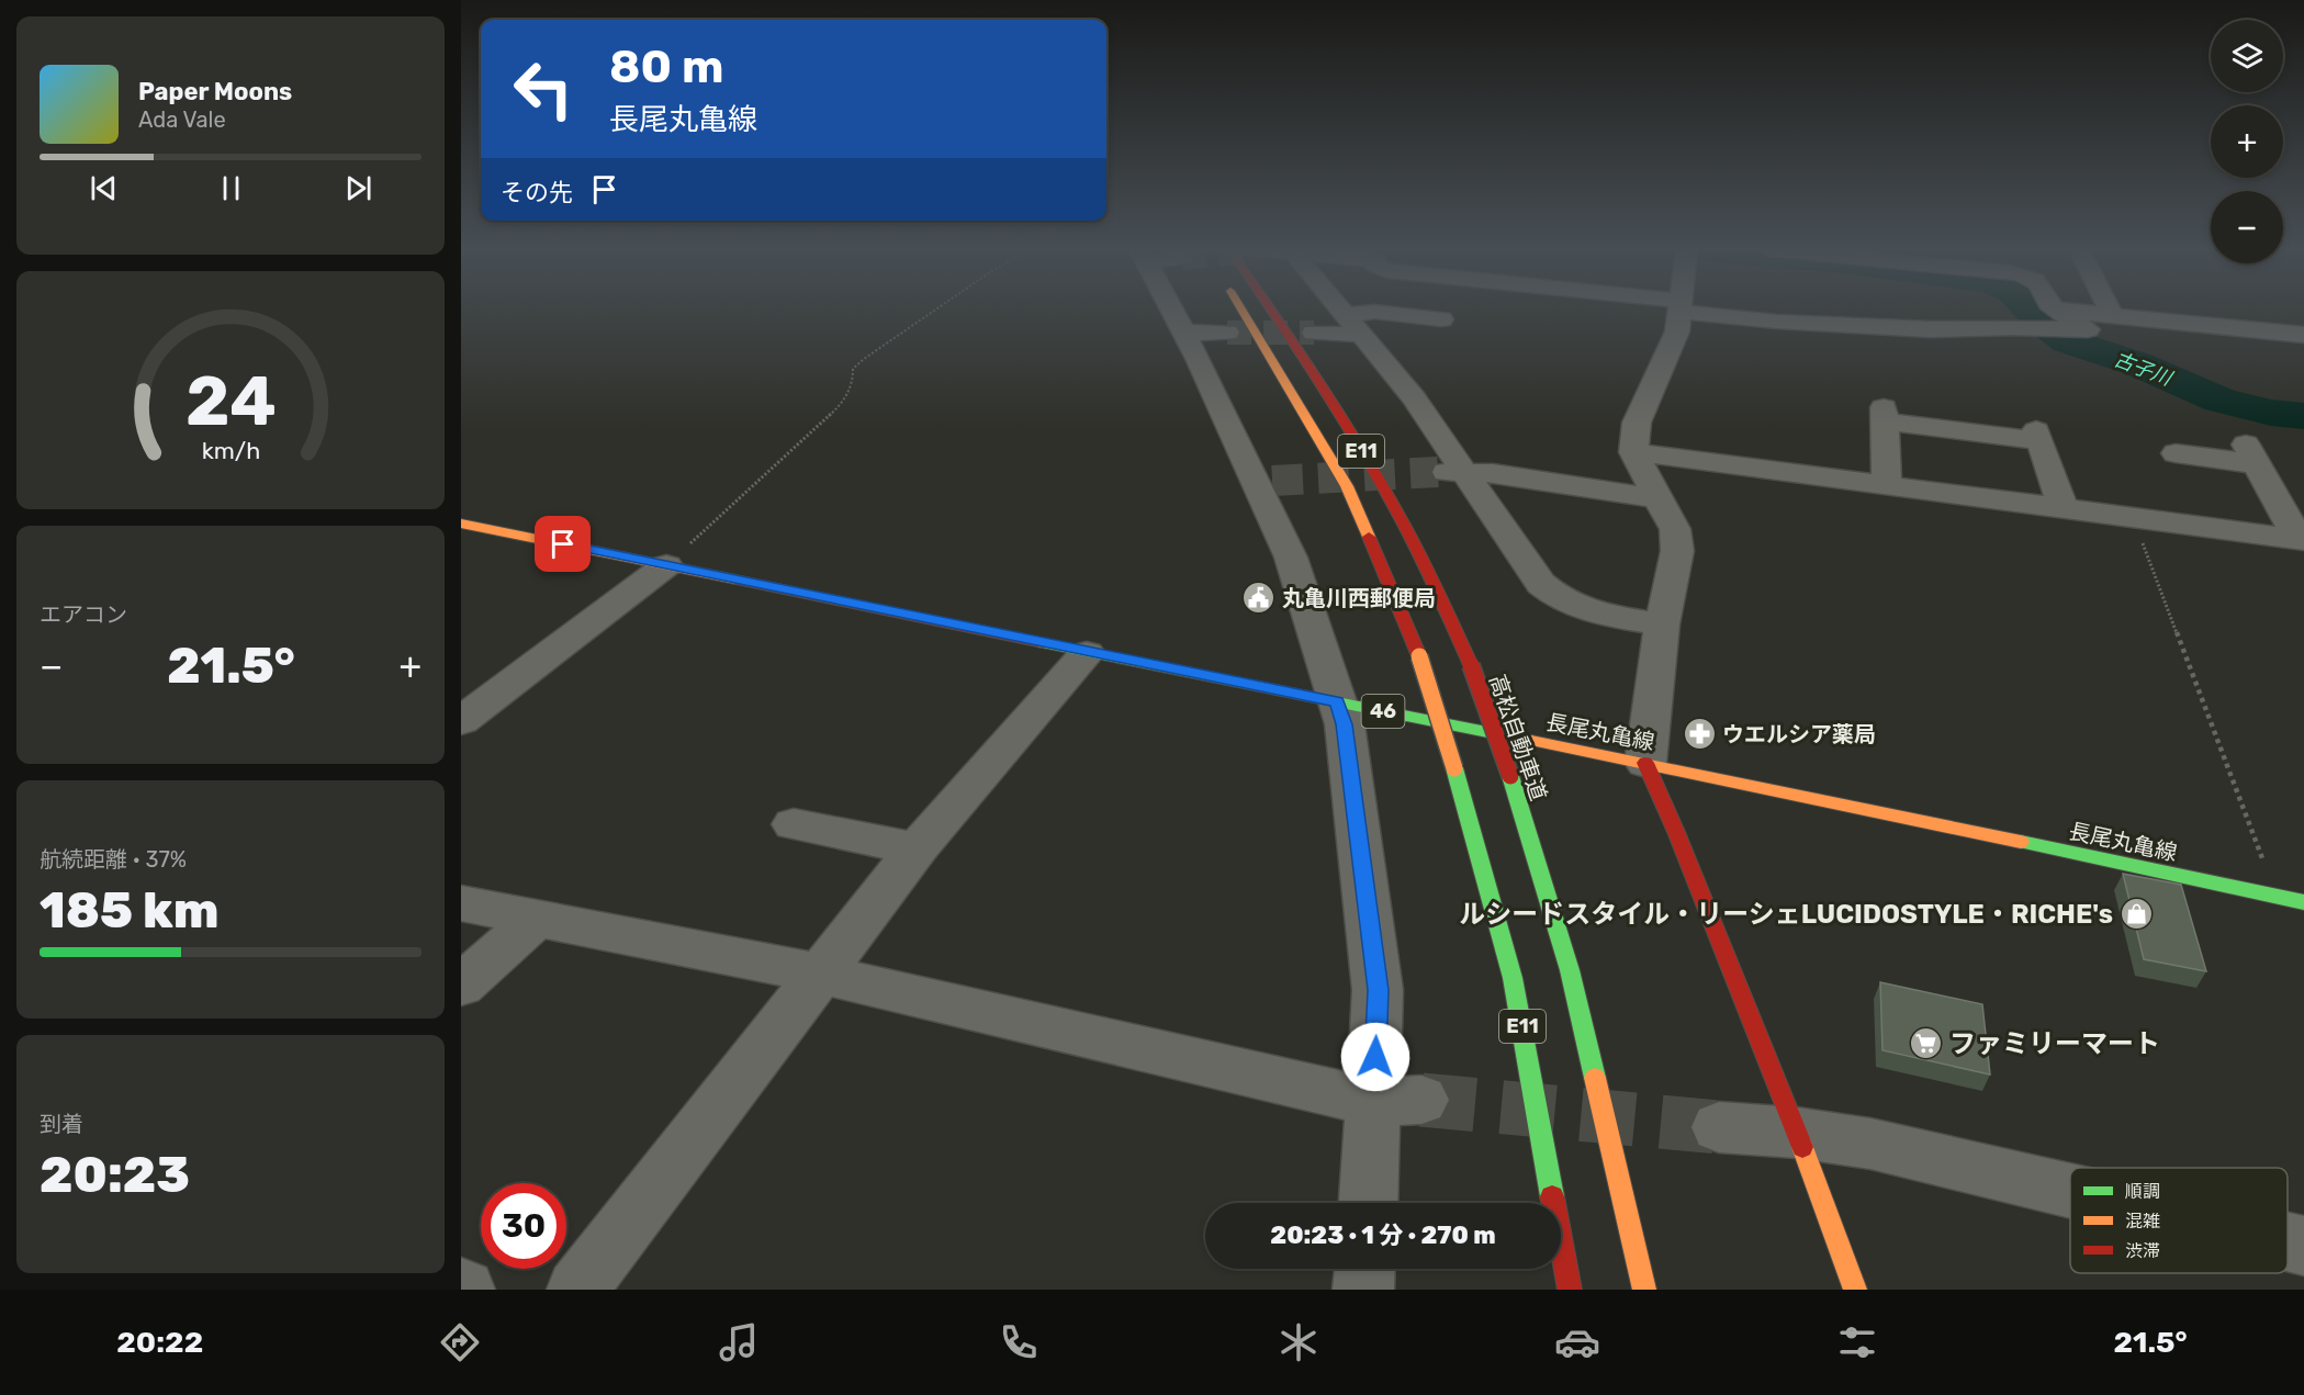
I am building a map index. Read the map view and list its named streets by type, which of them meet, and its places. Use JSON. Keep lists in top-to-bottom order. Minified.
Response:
{"streets":{"main road":["E11","46","長尾丸亀線","高松自動車道"]},"water":["古子川"],"places":{"public building":["丸亀川西郵便局"],"pharmacy":["ウエルシア薬局"],"shop":["ルシードスタイル・リーシェLUCIDOSTYLE・RICHE's"],"supermarket":["ファミリーマート"]},"legend":["順調","混雑","渋滞"],"page":{"map_buttons":["+","−"],"turn":["80 m","長尾丸亀線"],"song":["Paper Moons","Ada Vale"],"then":"その先","tile":["エアコン",["航続距離 · 37%","185 km"],["到着","20:23"]],"heat":["−","21.5°","+"],"limit":"30","trip":"20:23 · 1 分 · 270 m","tabs":["20:22","21.5°"],"gauge":["24","km/h"]}}
